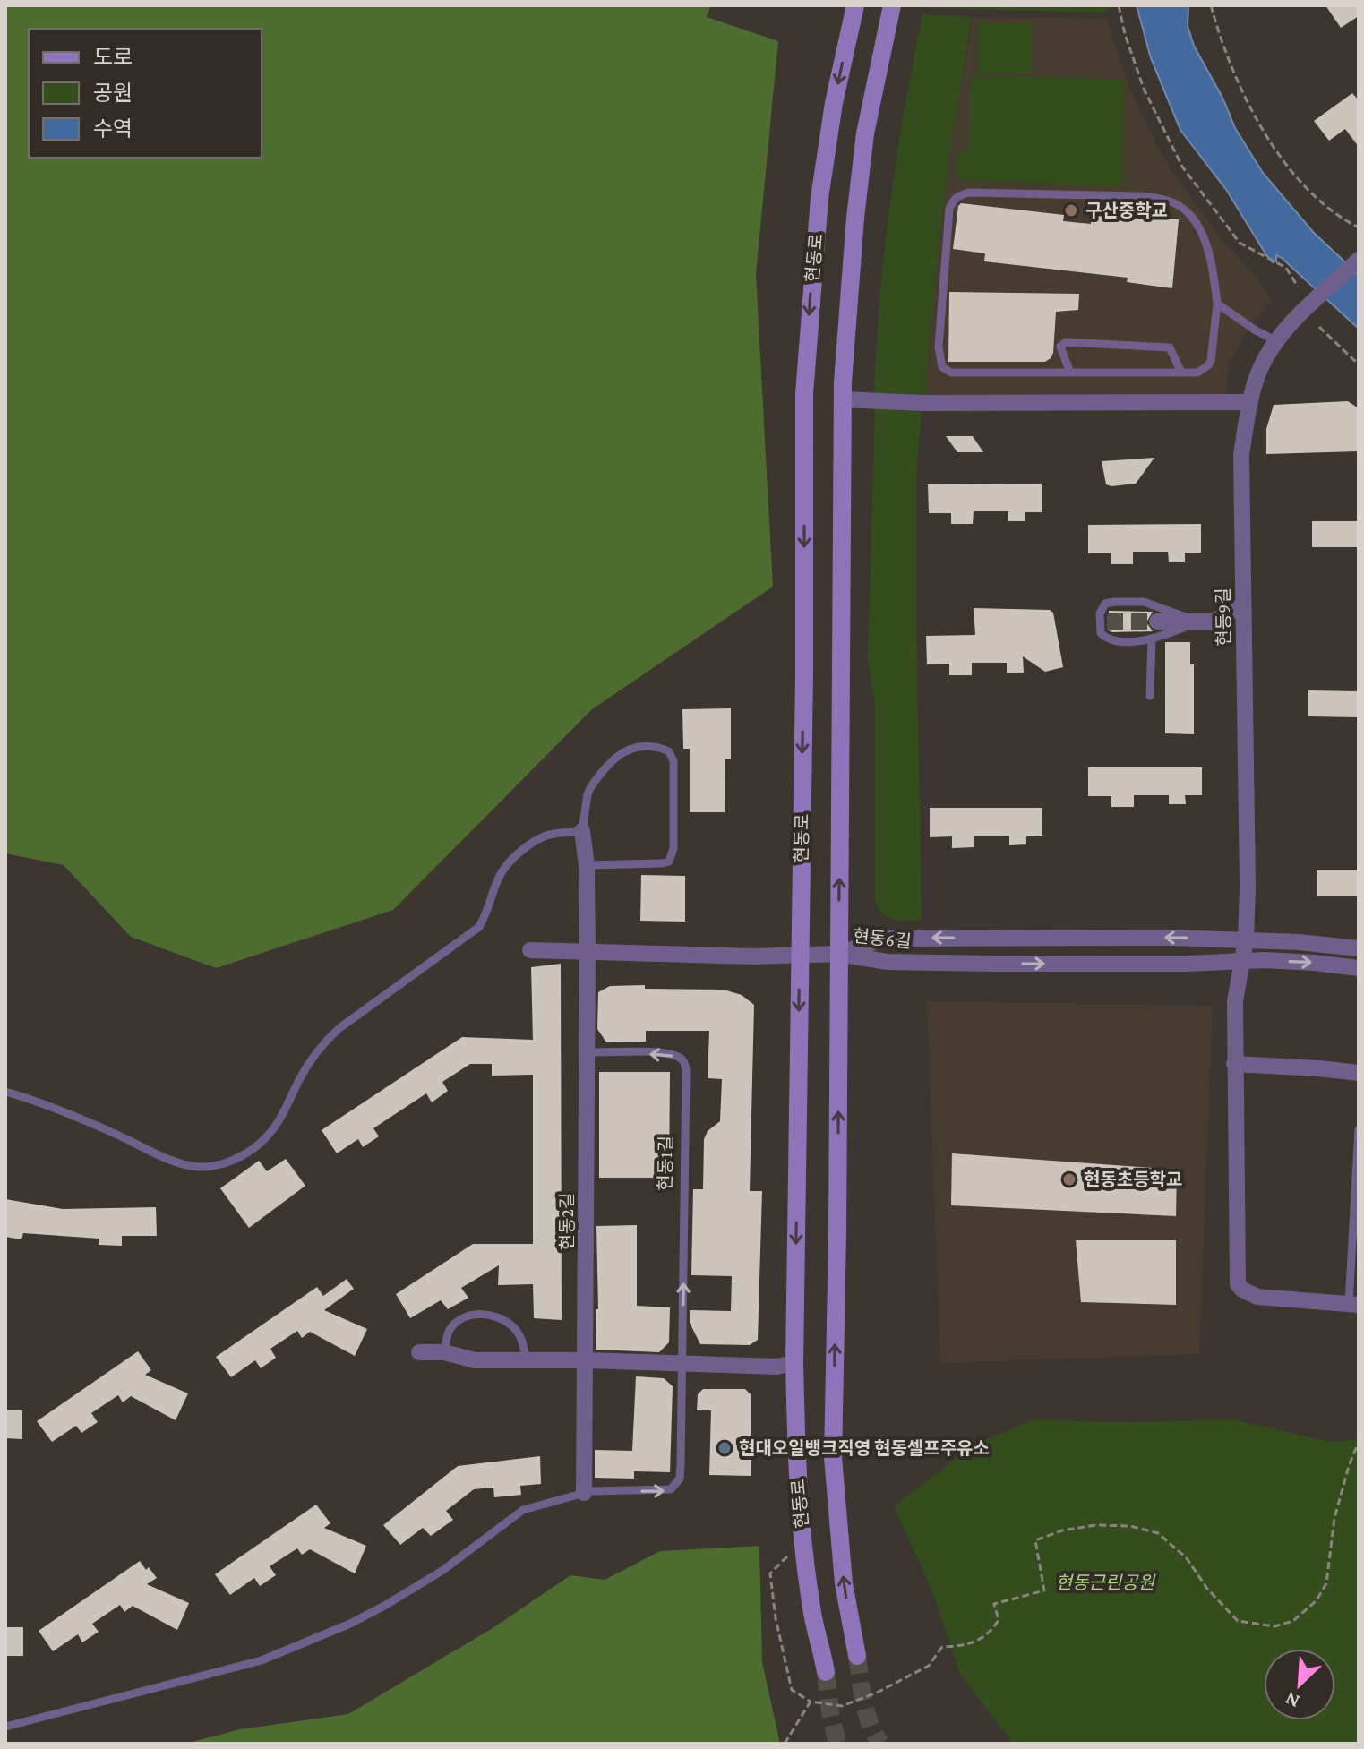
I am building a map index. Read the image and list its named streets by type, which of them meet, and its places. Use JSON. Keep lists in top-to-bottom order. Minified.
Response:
{"streets":{"main road":["현동로"],"street":["현동9길","현동6길","현동2길"],"lane":["현동1길"]},"crossings":[["현동로","현동6길"],["현동9길","현동6길"],["현동1길","현동2길"]],"parks":["현동근린공원"],"places":["구산중학교","현동초등학교","현대오일뱅크직영 현동셀프주유소"],"legend":["도로","공원","수역"],"north":"bottom left"}
